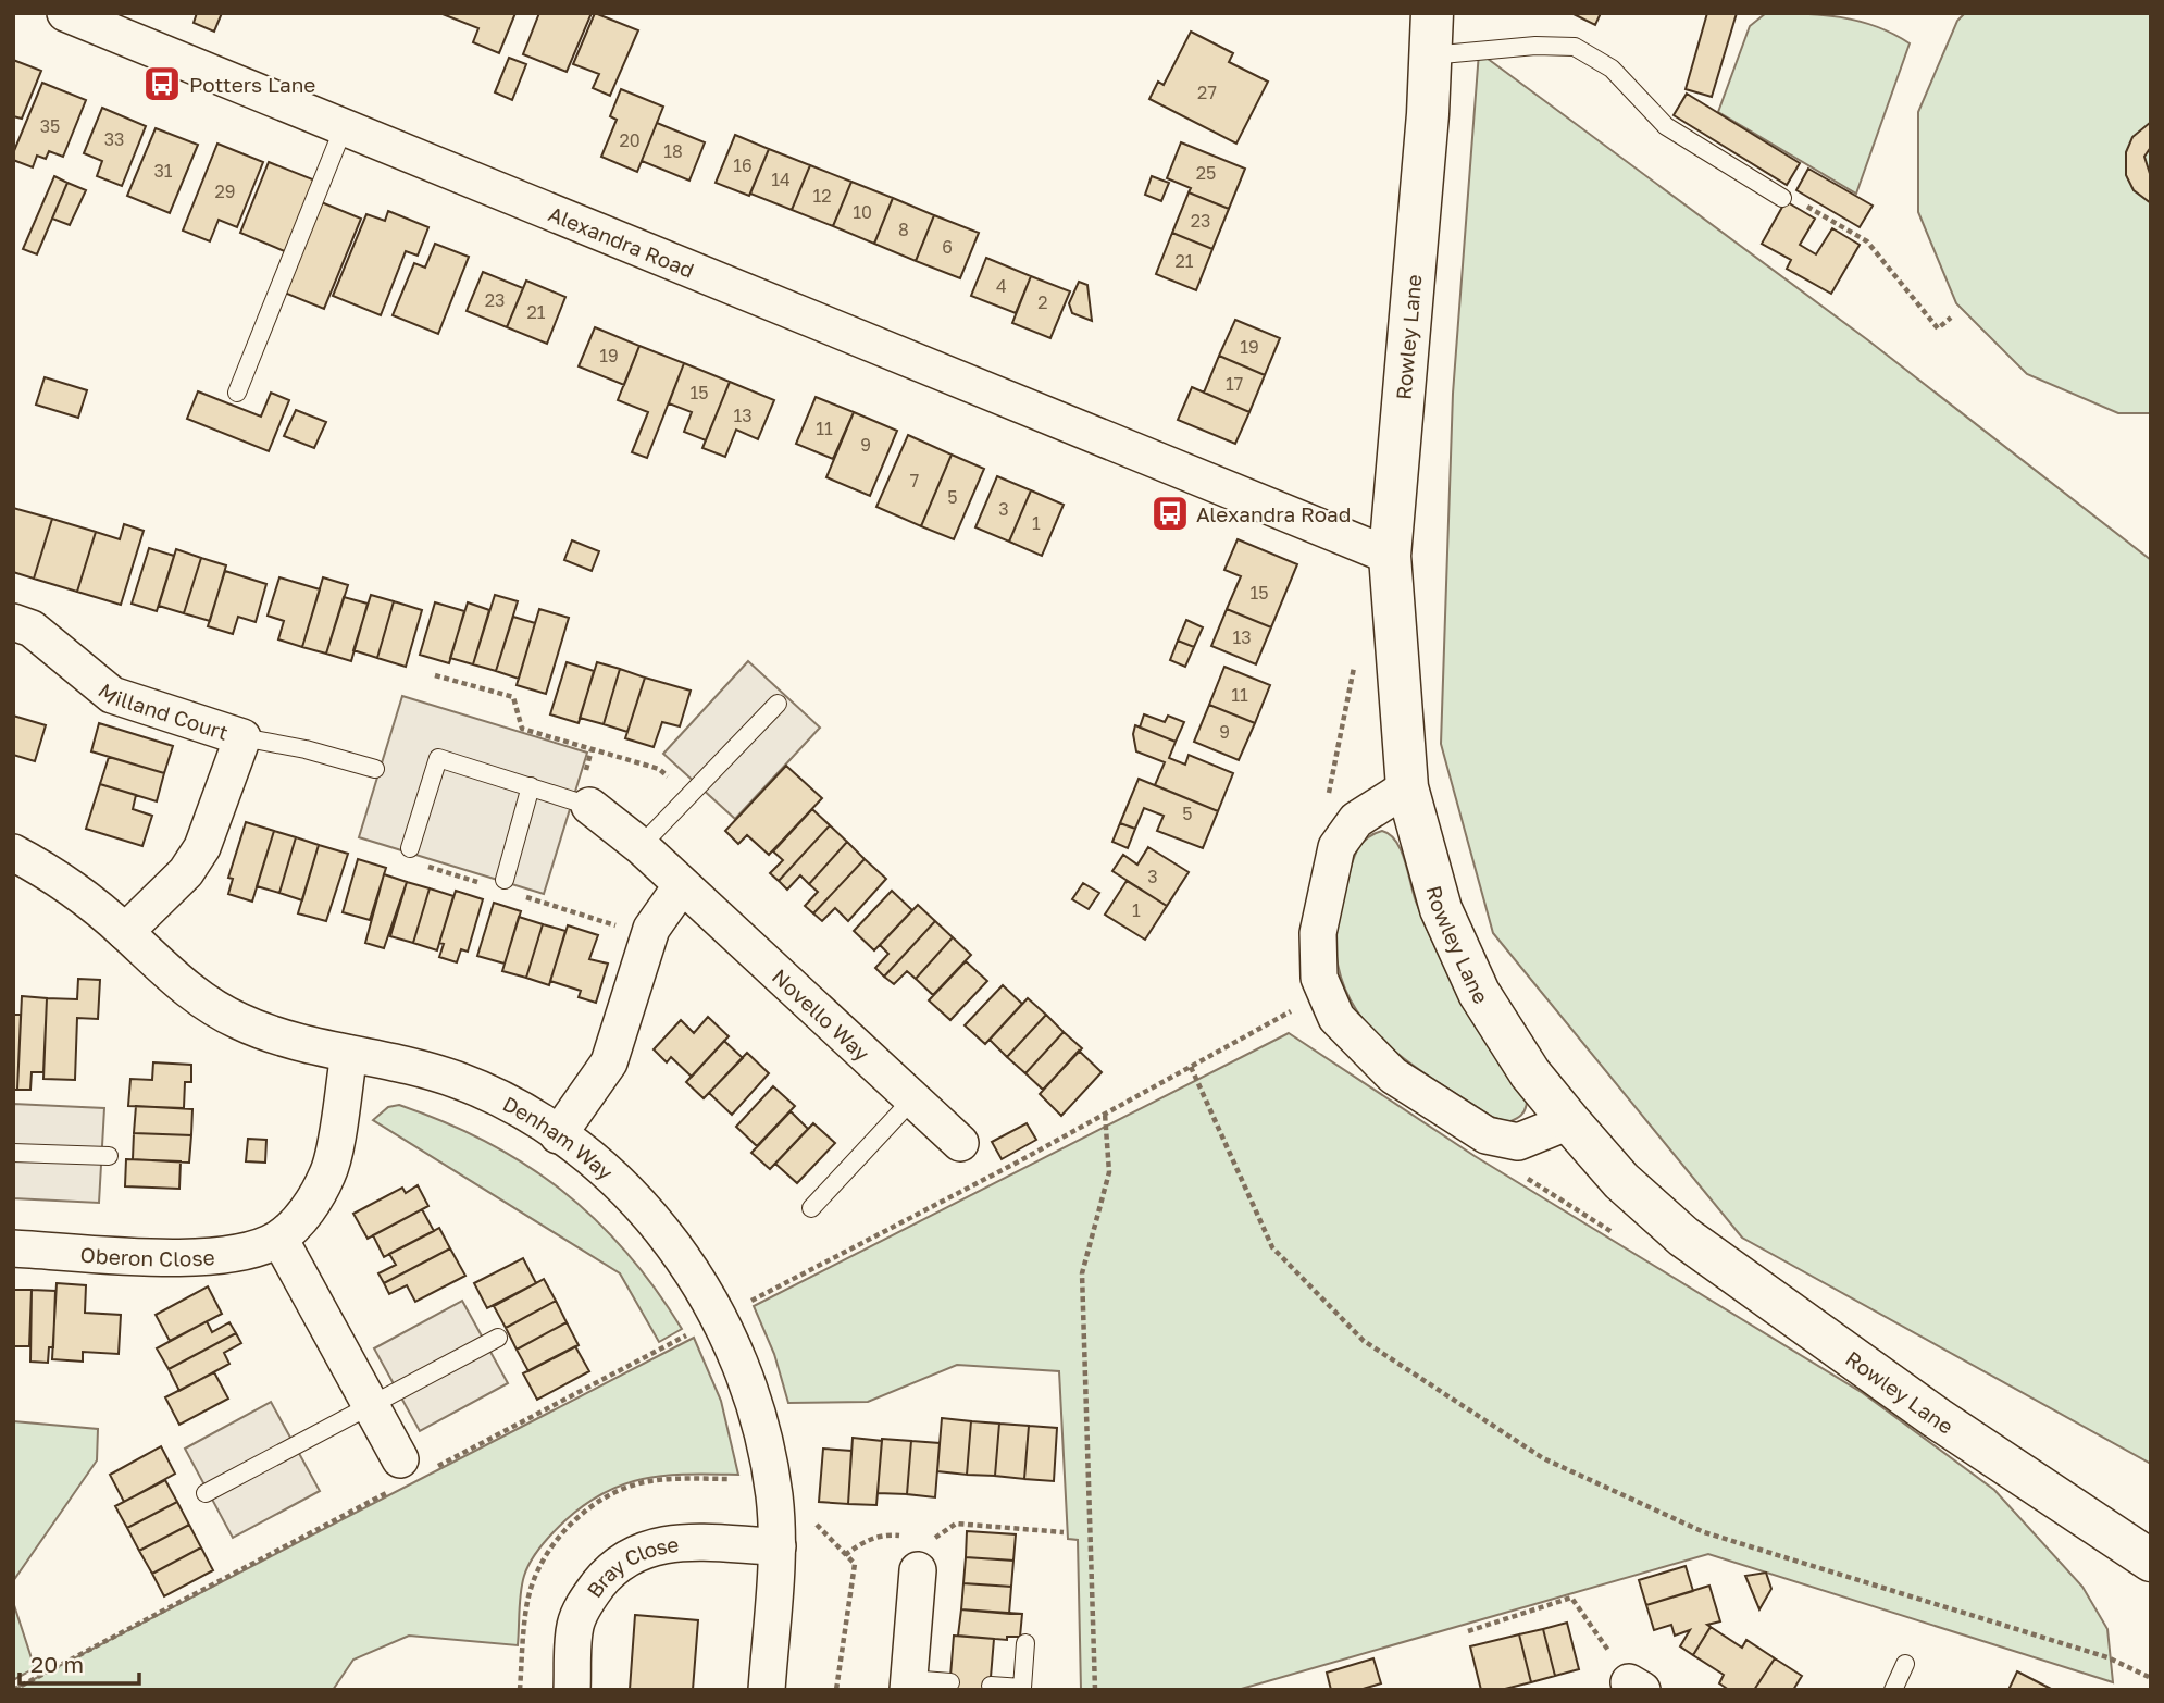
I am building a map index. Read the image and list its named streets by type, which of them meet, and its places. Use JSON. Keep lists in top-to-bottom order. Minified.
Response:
{"streets":{"street":["Alexandra Road","Rowley Lane","Milland Court","Novello Way","Denham Way","Oberon Close","Bray Close"]},"crossings":[["Alexandra Road","Rowley Lane"],["Milland Court","Denham Way"],["Denham Way","Oberon Close"],["Denham Way","Bray Close"]],"places":{"bus stop":["Potters Lane","Alexandra Road"]},"house_numbers":["27","35","33","20","18","16","31","25","14","29","12","10","23","8","6","21","4","23","2","21","19","19","17","15","13","11","9","7","5","3","1","15","13","11","9","5","3","1"],"scale_bar":"20 m"}
